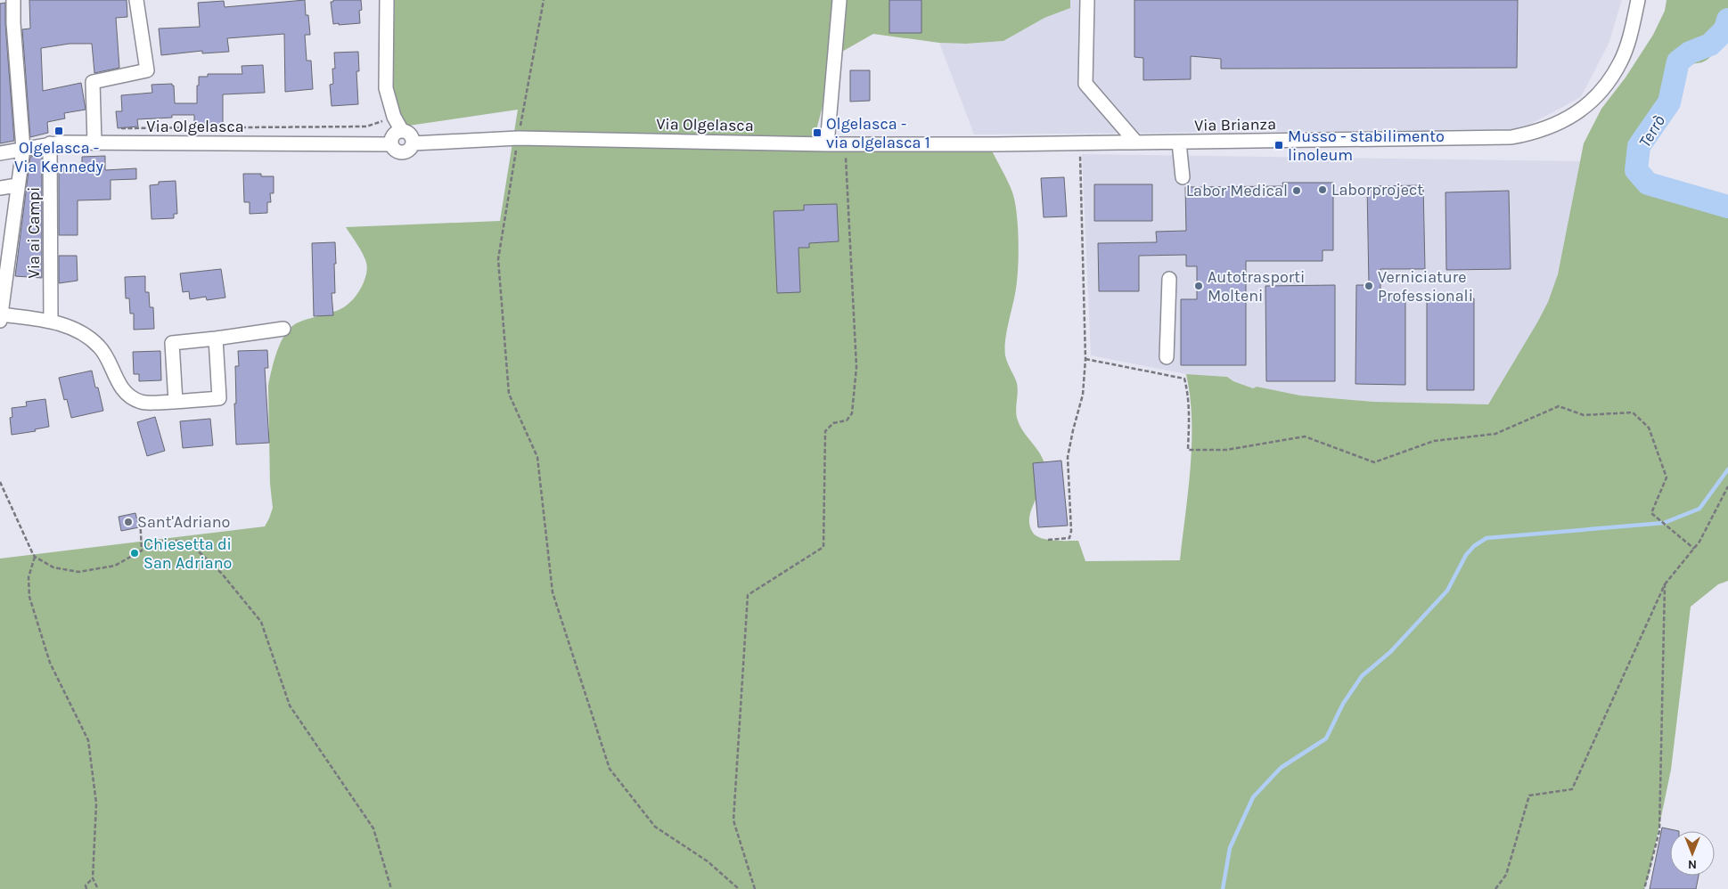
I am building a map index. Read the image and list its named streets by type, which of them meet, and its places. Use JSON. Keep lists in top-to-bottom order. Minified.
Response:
{"streets":{"street":["Via Olgelasca","Via Brianza","Via ai Campi"]},"crossings":[["Via Olgelasca","Via Brianza"],["Via Olgelasca","Via ai Campi"]],"water":["Terrò"],"places":{"transit":["Olgelasca - Via Kennedy","Olgelasca - via olgelasca 1","Musso - stabilimento linoleum"],"other":["Laborproject","Labor Medical","Autotrasporti Molteni","Verniciature Professionali","Sant'Adriano","Chiesetta di San Adriano"]},"north":"bottom"}
